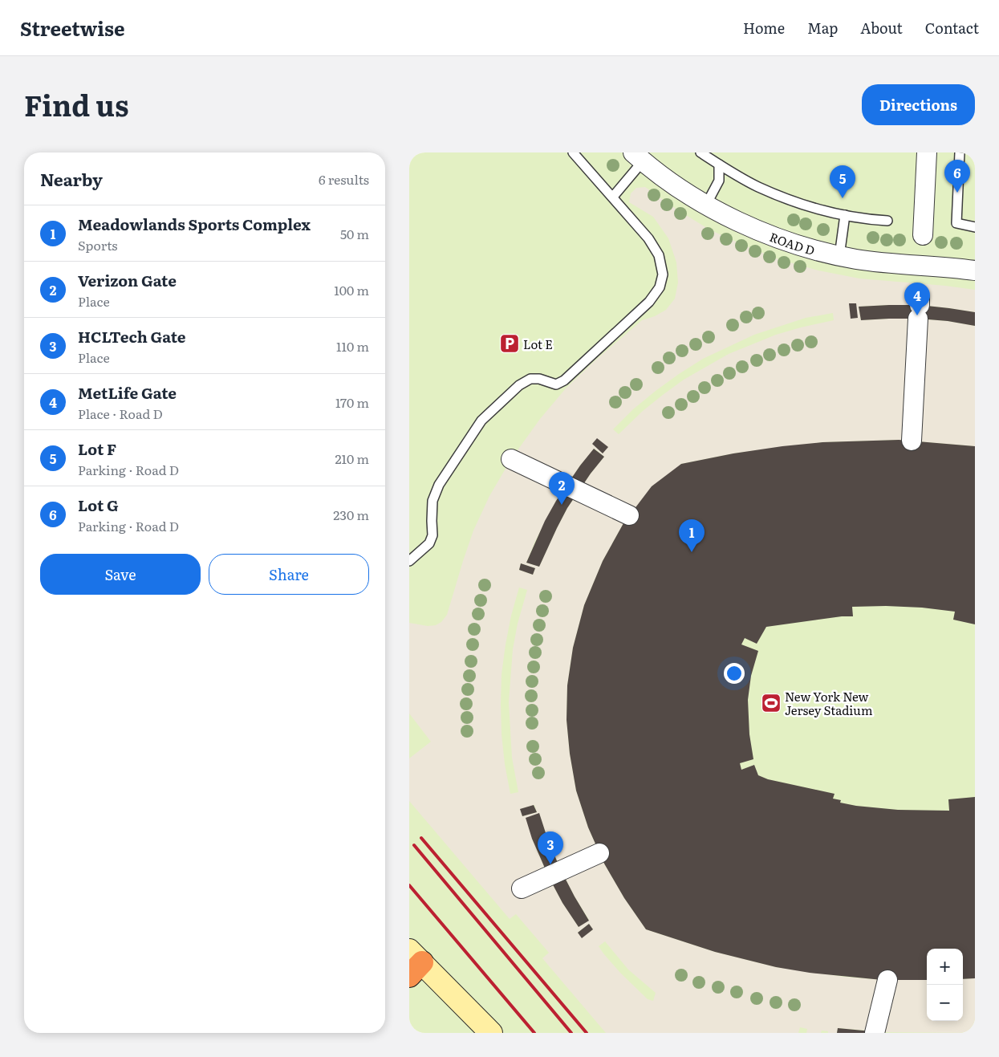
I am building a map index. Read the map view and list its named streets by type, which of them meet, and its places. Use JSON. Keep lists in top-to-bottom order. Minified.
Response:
{"streets":{"street":["ROAD D"]},"places":{"parking":["Lot E"],"sports":["New York New Jersey Stadium"]},"page":{"header":"Streetwise","nav":["Home","Map","About","Contact"],"title":"Find us","buttons":["Directions",["Save","Share"]],"heading":["Nearby","6 results"],"pins":["6","5","4","2","1","3"],"list":[{"mark":"1","name":"Meadowlands Sports Complex","note":"Sports","value":"50 m"},{"mark":"2","name":"Verizon Gate","note":"Place","value":"100 m"},{"mark":"3","name":"HCLTech Gate","note":"Place","value":"110 m"},{"mark":"4","name":"MetLife Gate","note":"Place · Road D","value":"170 m"},{"mark":"5","name":"Lot F","note":"Parking · Road D","value":"210 m"},{"mark":"6","name":"Lot G","note":"Parking · Road D","value":"230 m"}],"map_buttons":["+","−"]}}
